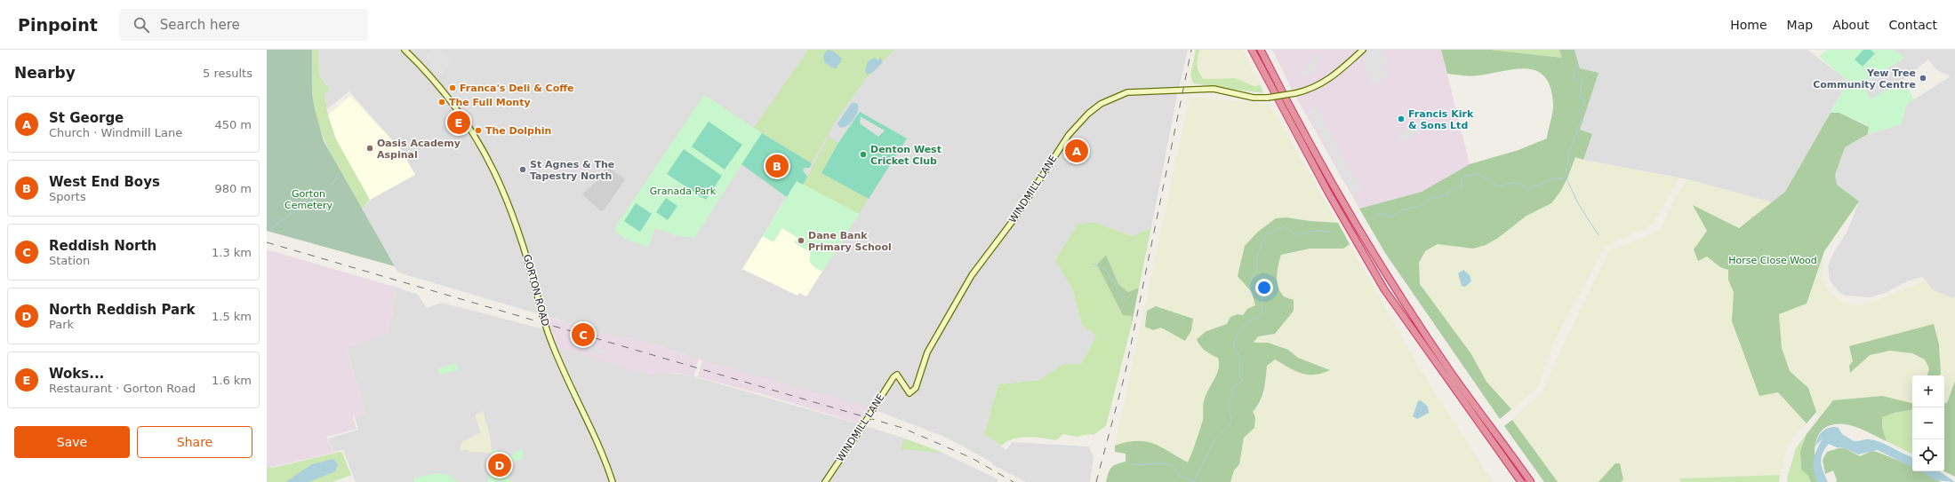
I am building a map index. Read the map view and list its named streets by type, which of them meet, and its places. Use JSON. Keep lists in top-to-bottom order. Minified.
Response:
{"streets":{"street":["WINDMILL LANE","GORTON ROAD"]},"parks":["Granada Park","Gorton Cemetery","Horse Close Wood"],"places":["Yew Tree Community Centre","Franca's Deli & Coffe","The Full Monty","Francis Kirk & Sons Ltd","The Dolphin","Oasis Academy Aspinal","Denton West Cricket Club","St Agnes & The Tapestry North","Dane Bank Primary School"],"page":{"header":"Pinpoint","search":"Search here","nav":["Home","Map","About","Contact"],"heading":["Nearby","5 results"],"list":[{"mark":"A","name":"St George","note":"Church · Windmill Lane","value":"450 m"},{"mark":"B","name":"West End Boys","note":"Sports","value":"980 m"},{"mark":"C","name":"Reddish North","note":"Station","value":"1.3 km"},{"mark":"D","name":"North Reddish Park","note":"Park","value":"1.5 km"},{"mark":"E","name":"Woks...","note":"Restaurant · Gorton Road","value":"1.6 km"}],"pins":["E","A","B","C","D"],"map_buttons":["+","−"],"buttons":["Save","Share"]}}
